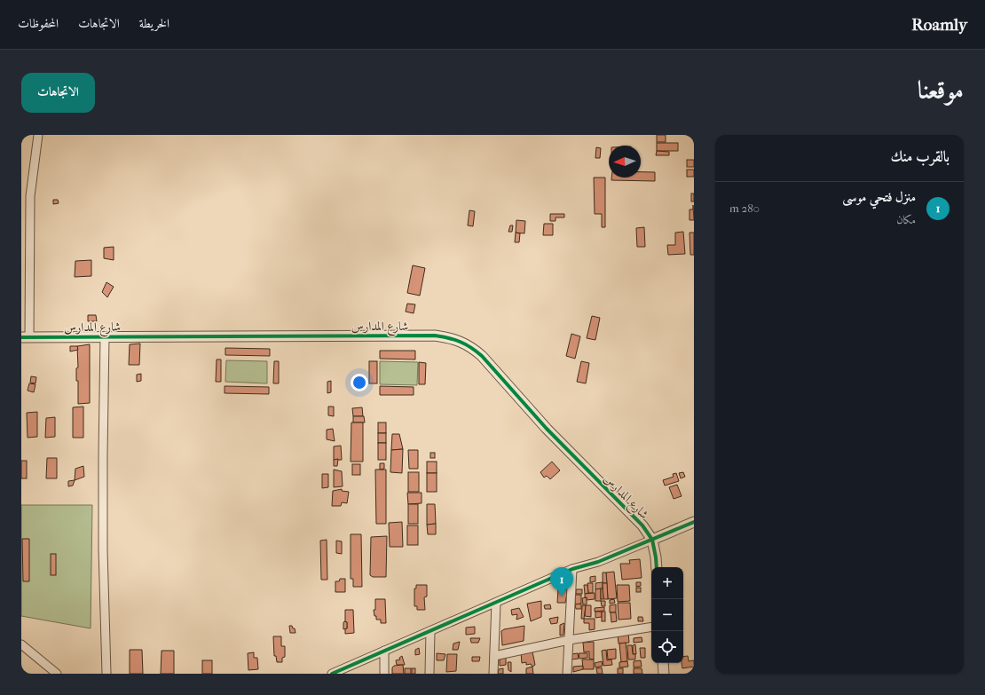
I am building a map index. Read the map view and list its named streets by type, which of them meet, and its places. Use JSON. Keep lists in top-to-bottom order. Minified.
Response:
{"streets":{"street":["شارع المدارس"]},"north":"left","page":{"header":"Roamly","nav":["الخريطة","الاتجاهات","المحفوظات"],"title":"موقعنا","buttons":"الاتجاهات","heading":"بالقرب منك","list":[{"mark":"1","name":"منزل فتحي موسى","note":"مكان","value":"280 m"}],"map_buttons":["+","−"],"pins":"1"}}
